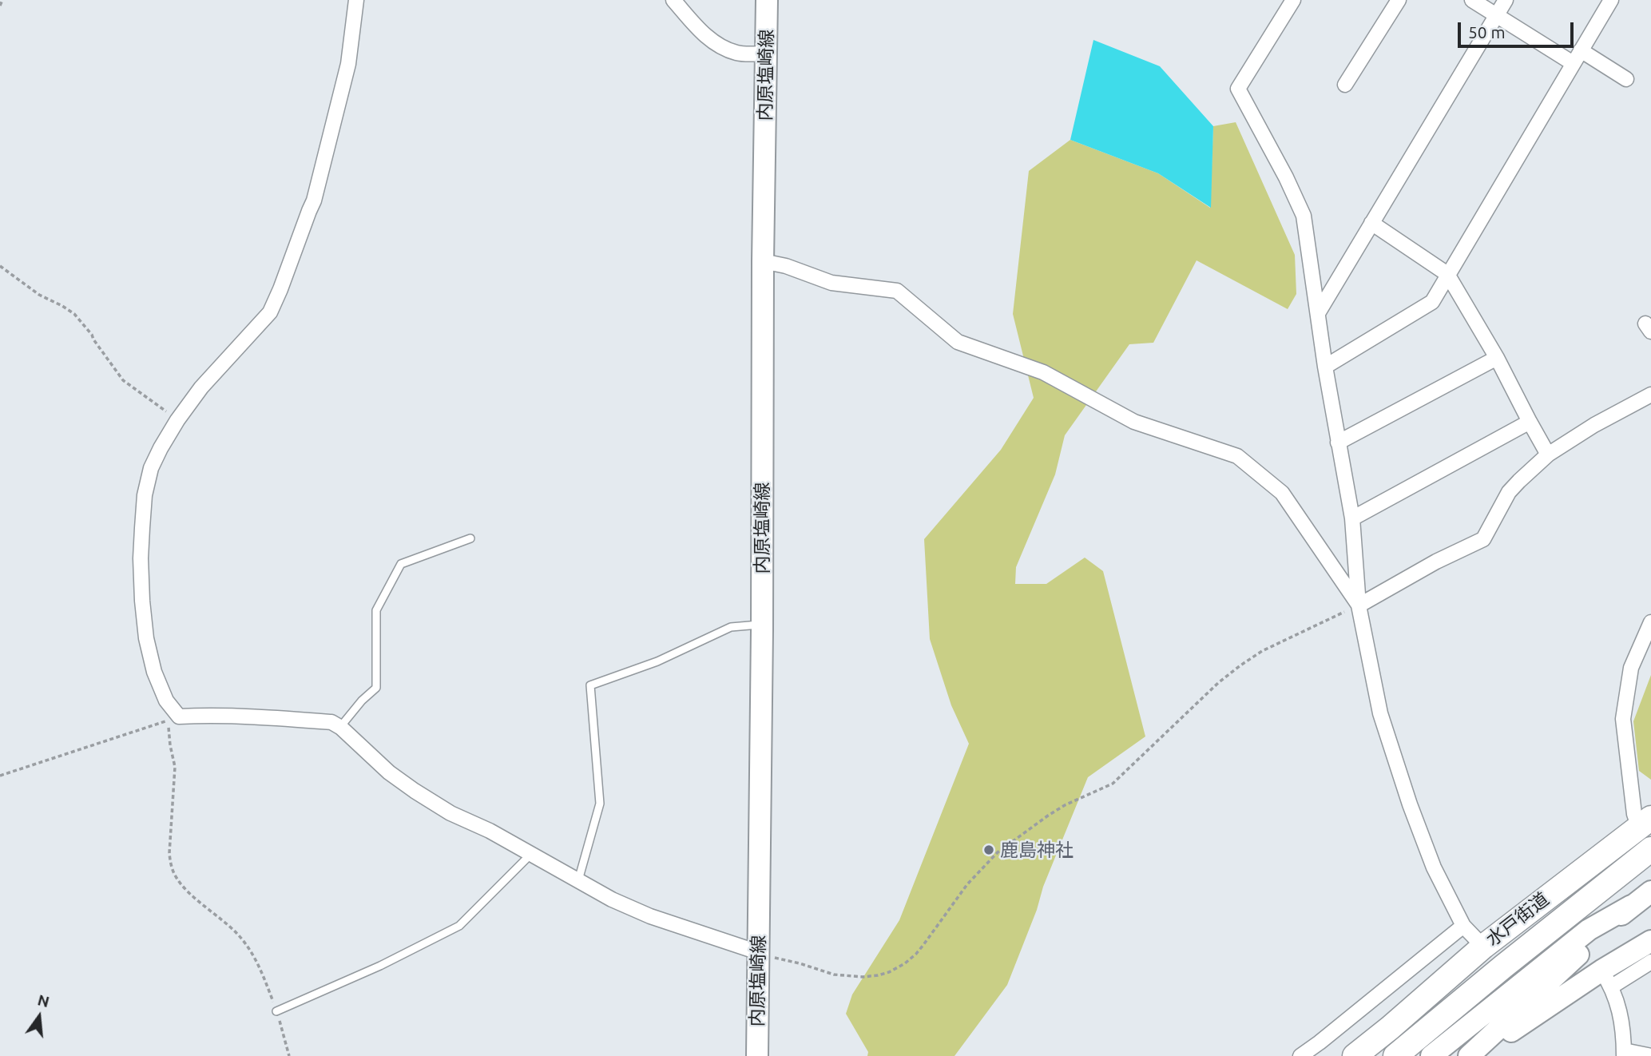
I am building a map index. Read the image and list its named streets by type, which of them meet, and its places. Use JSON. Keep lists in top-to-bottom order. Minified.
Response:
{"streets":{"highway":["水戸街道"],"main road":["内原塩崎線"]},"places":["鹿島神社"],"scale_bar":"50 m","north":"top"}
